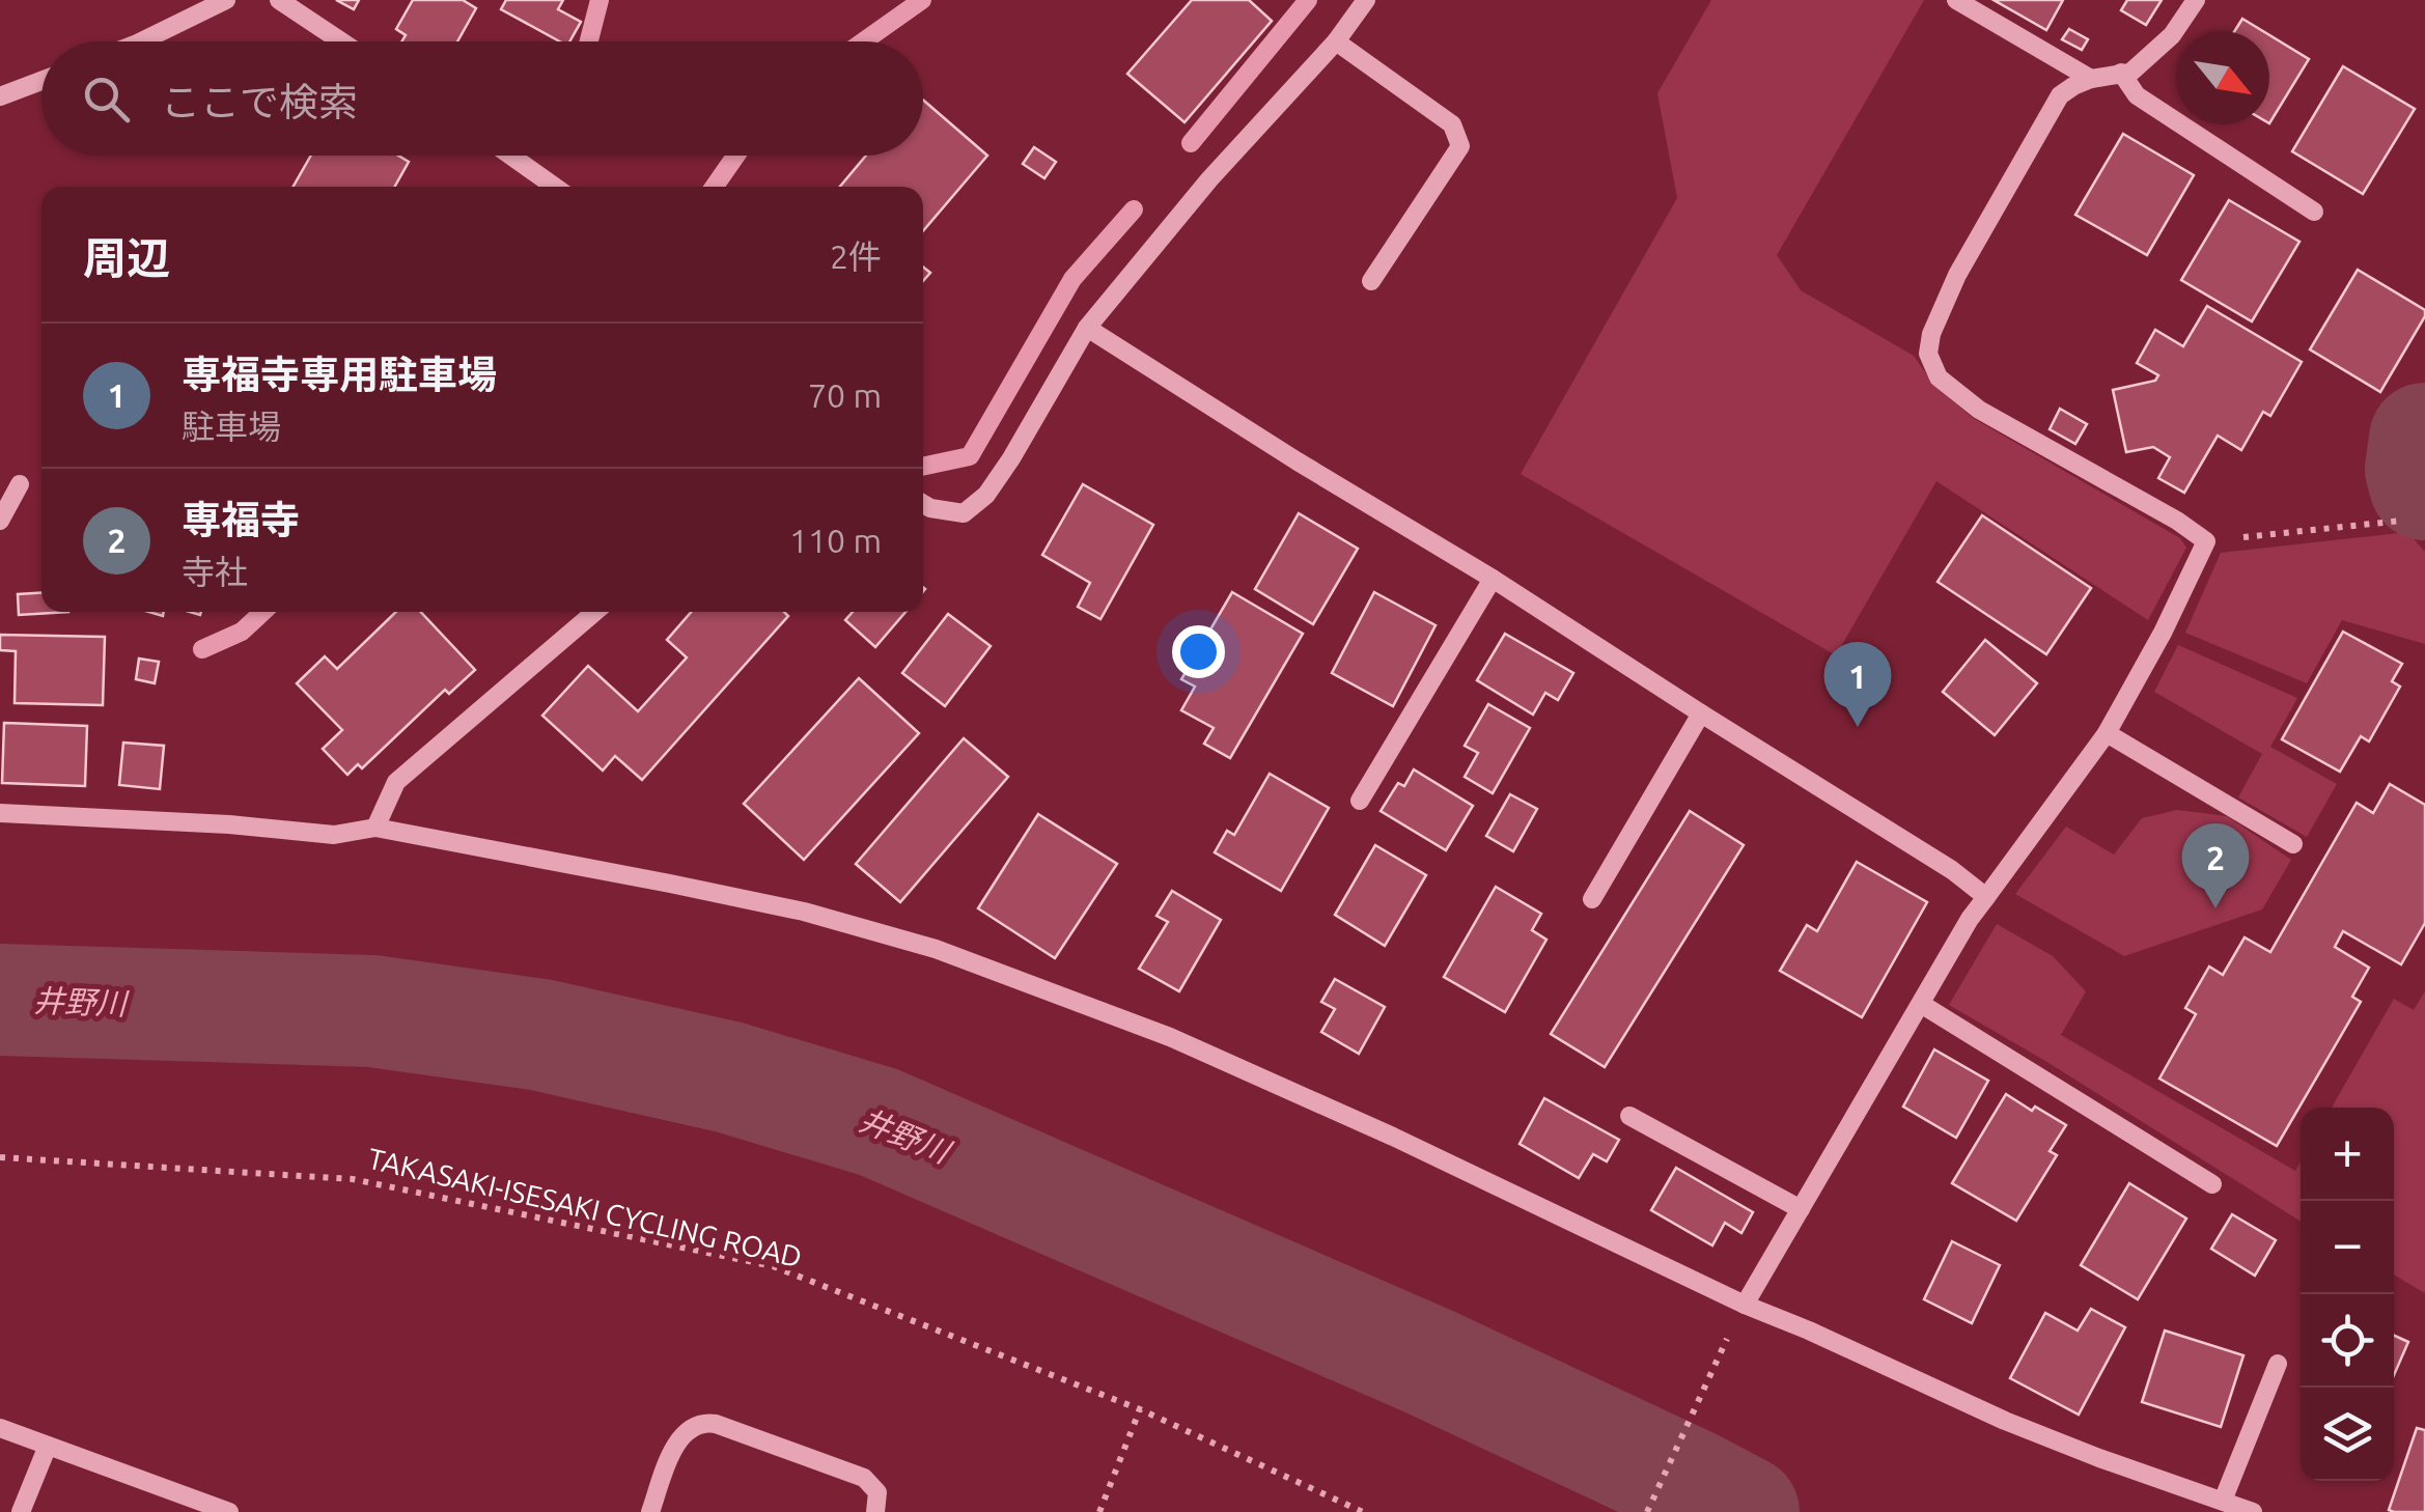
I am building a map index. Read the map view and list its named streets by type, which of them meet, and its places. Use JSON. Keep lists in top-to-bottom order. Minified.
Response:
{"streets":{"path":["TAKASAKI-ISESAKI CYCLING ROAD"]},"water":["井野川"],"north":"bottom right","page":{"search":"ここで検索","heading":["周辺","2件"],"list":[{"mark":"1","name":"専福寺専用駐車場","note":"駐車場","value":"70 m"},{"mark":"2","name":"専福寺","note":"寺社","value":"110 m"}],"pins":["1","2"],"map_buttons":["+","−"]}}
